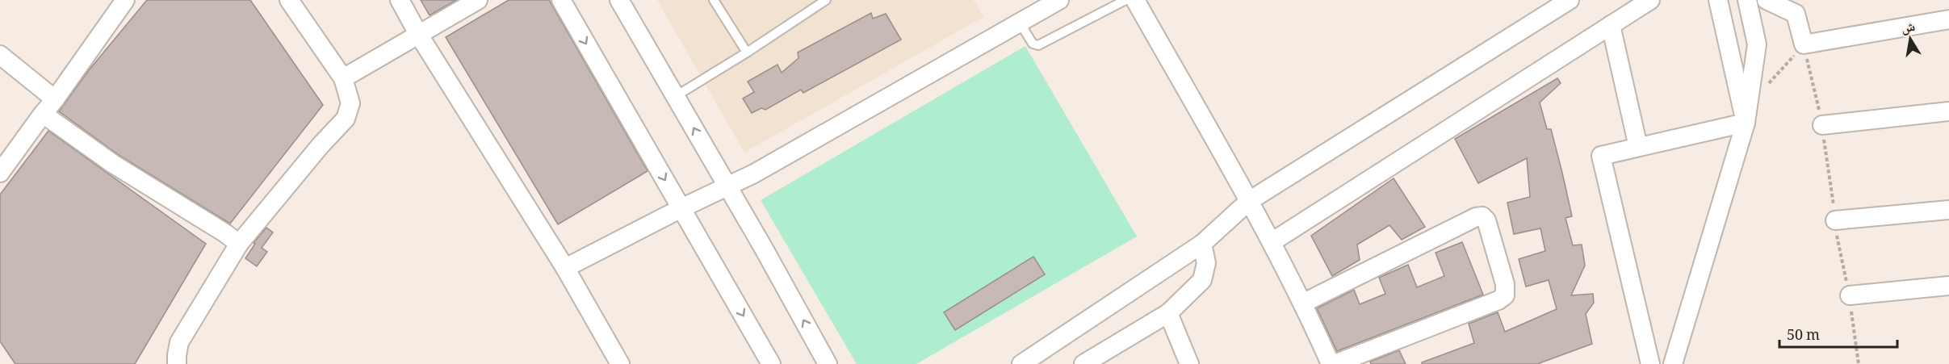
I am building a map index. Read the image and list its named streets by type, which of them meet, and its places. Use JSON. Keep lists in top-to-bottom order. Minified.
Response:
{"scale_bar":"50 m","north":"top"}
